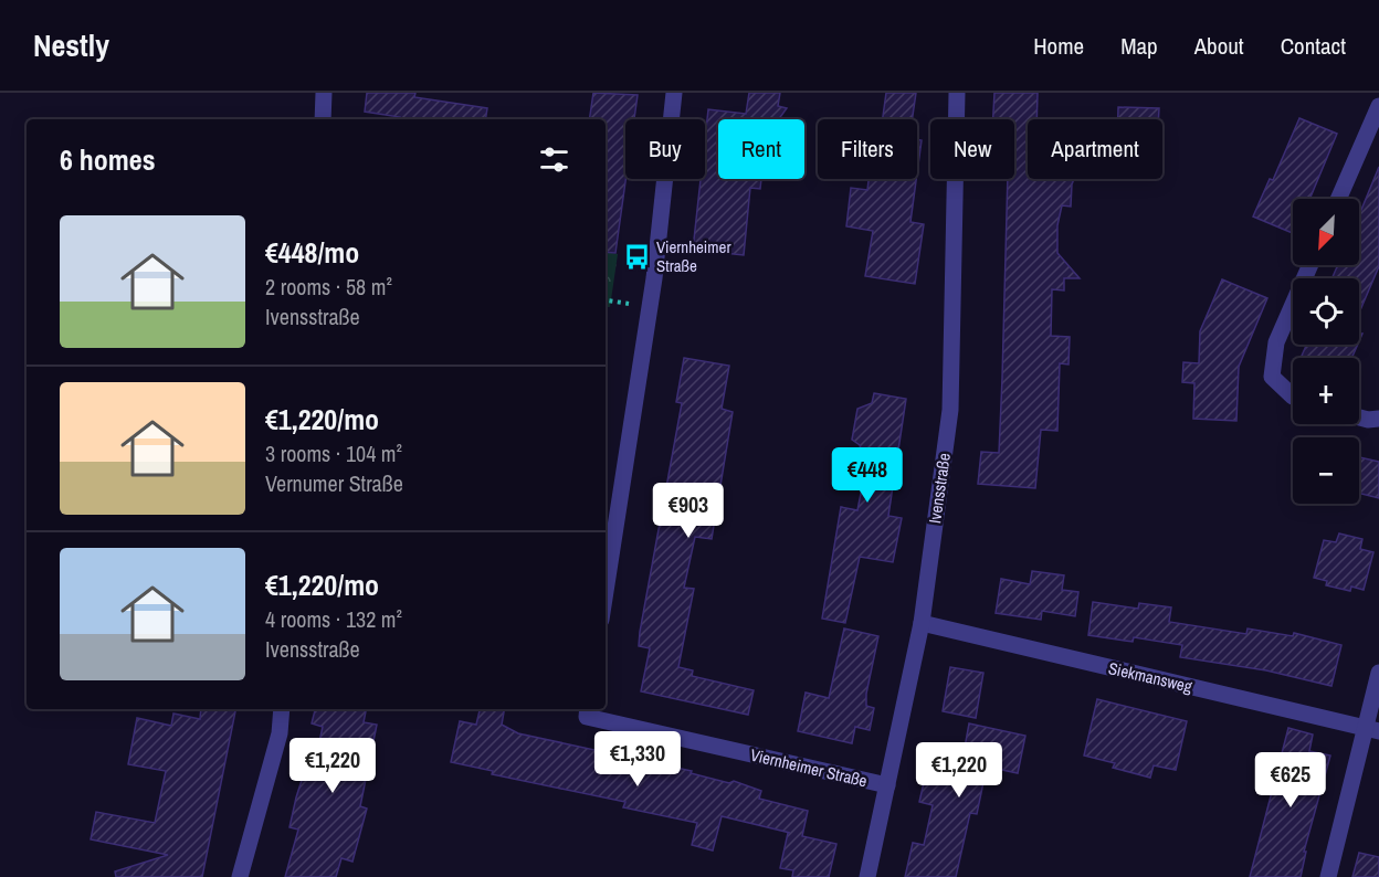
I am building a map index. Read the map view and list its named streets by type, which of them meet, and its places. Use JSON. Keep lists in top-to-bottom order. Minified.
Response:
{"streets":{"street":["Ivensstraße","Siekmansweg","Viernheimer Straße"]},"crossings":[["Ivensstraße","Siekmansweg"],["Ivensstraße","Viernheimer Straße"]],"places":{"bus stop":["Viernheimer Straße"]},"north":"bottom left","page":{"header":"Nestly","nav":["Home","Map","About","Contact"],"chip":["Buy","Rent","Filters","New","Apartment"],"heading":"6 homes","map_buttons":["+","−"],"list":[{"name":"€448/mo","note":"2 rooms · 58 m² · Ivensstraße"},{"name":"€1,220/mo","note":"3 rooms · 104 m² · Vernumer Straße"},{"name":"€1,220/mo","note":"4 rooms · 132 m² · Ivensstraße"}],"price":["€448","€903","€1,330","€1,220","€1,220","€625"]}}
